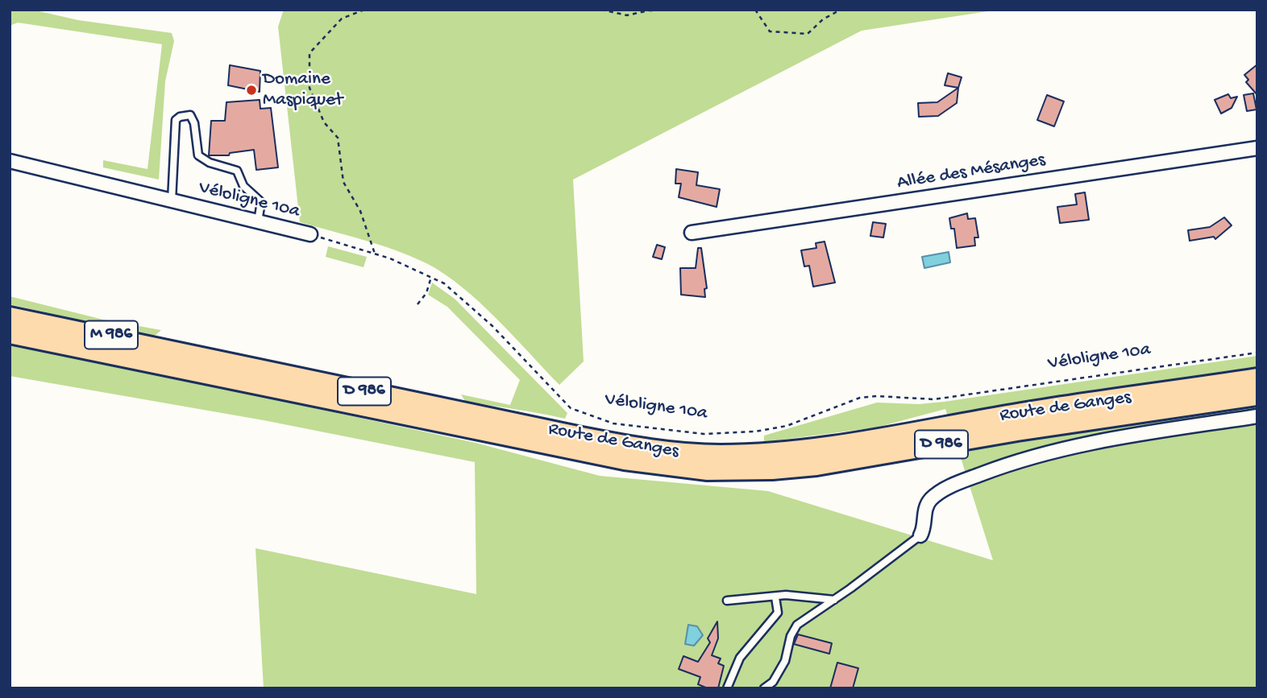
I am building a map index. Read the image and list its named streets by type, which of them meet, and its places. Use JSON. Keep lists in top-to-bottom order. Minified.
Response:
{"streets":{"main road":["M 986","D 986","Route de Ganges"],"street":["Allée des Mésanges","Véloligne 10a"]},"crossings":[["M 986","Route de Ganges"]],"places":["Domaine Maspiquet"]}
